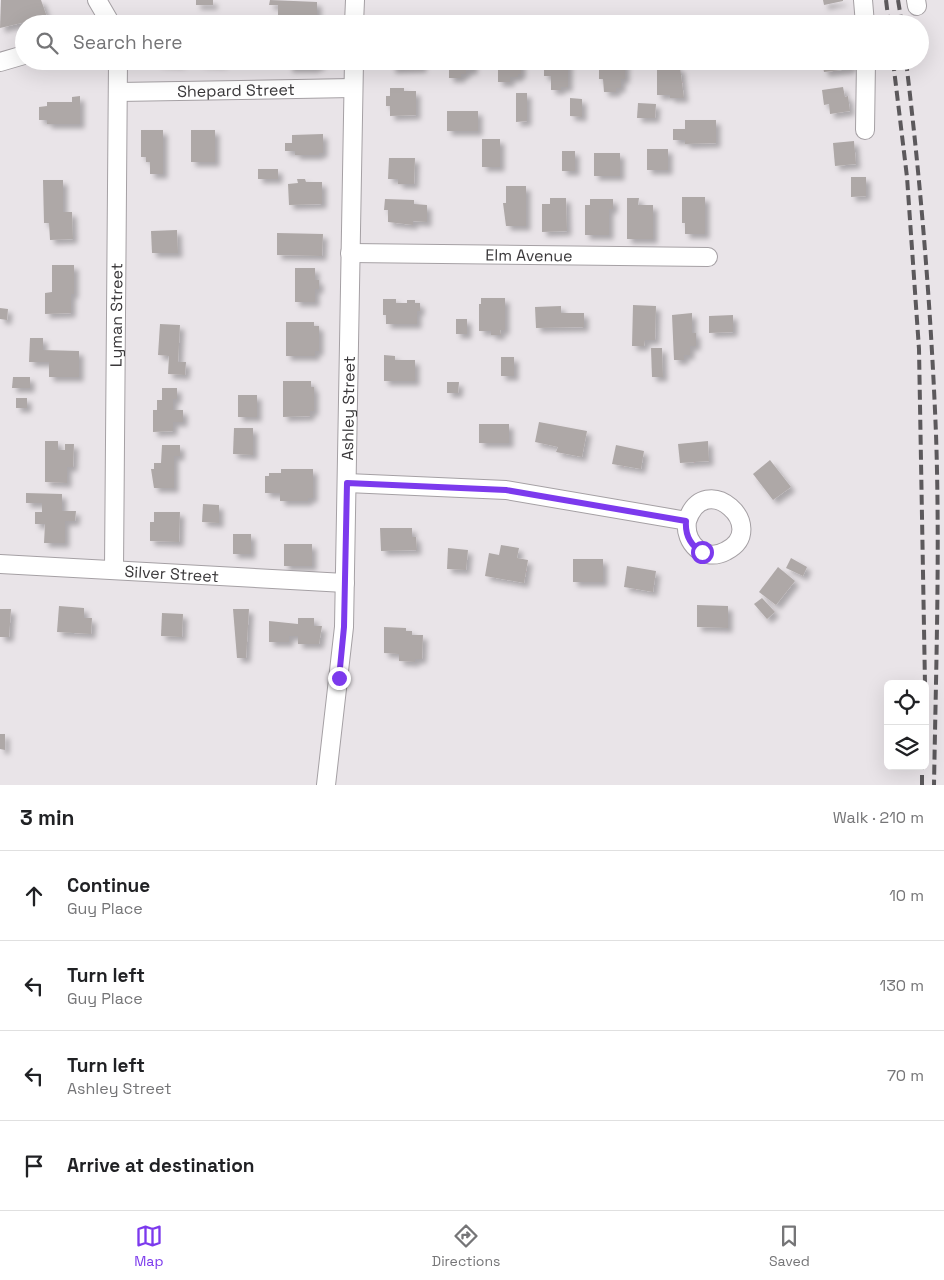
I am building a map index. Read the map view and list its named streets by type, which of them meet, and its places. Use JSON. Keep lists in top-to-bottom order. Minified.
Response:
{"streets":{"street":["Shepard Street","Elm Avenue","Lyman Street","Ashley Street","Silver Street"]},"crossings":[["Shepard Street","Lyman Street"],["Shepard Street","Ashley Street"],["Elm Avenue","Ashley Street"],["Lyman Street","Silver Street"],["Ashley Street","Silver Street"]],"page":{"search":"Search here","heading":["3 min","Walk · 210 m"],"list":[["Continue","Guy Place","10 m"],["Turn left","Guy Place","130 m"],["Turn left","Ashley Street","70 m"],"Arrive at destination"],"nav":["Map","Directions","Saved"]}}
